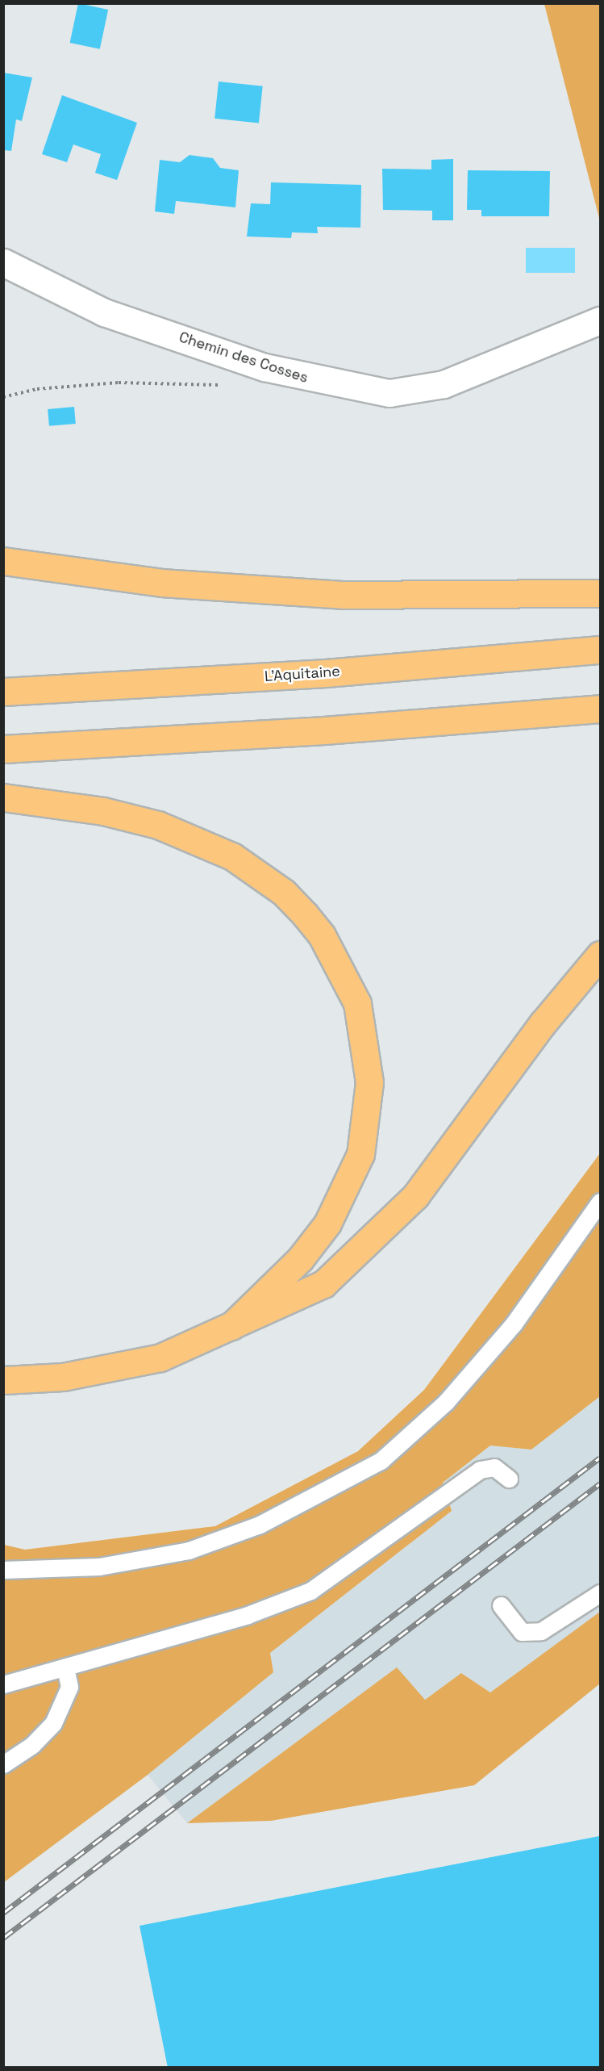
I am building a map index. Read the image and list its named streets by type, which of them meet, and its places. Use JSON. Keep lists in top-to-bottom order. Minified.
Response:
{"streets":{"highway":["L'Aquitaine"],"street":["Chemin des Cosses"]}}
